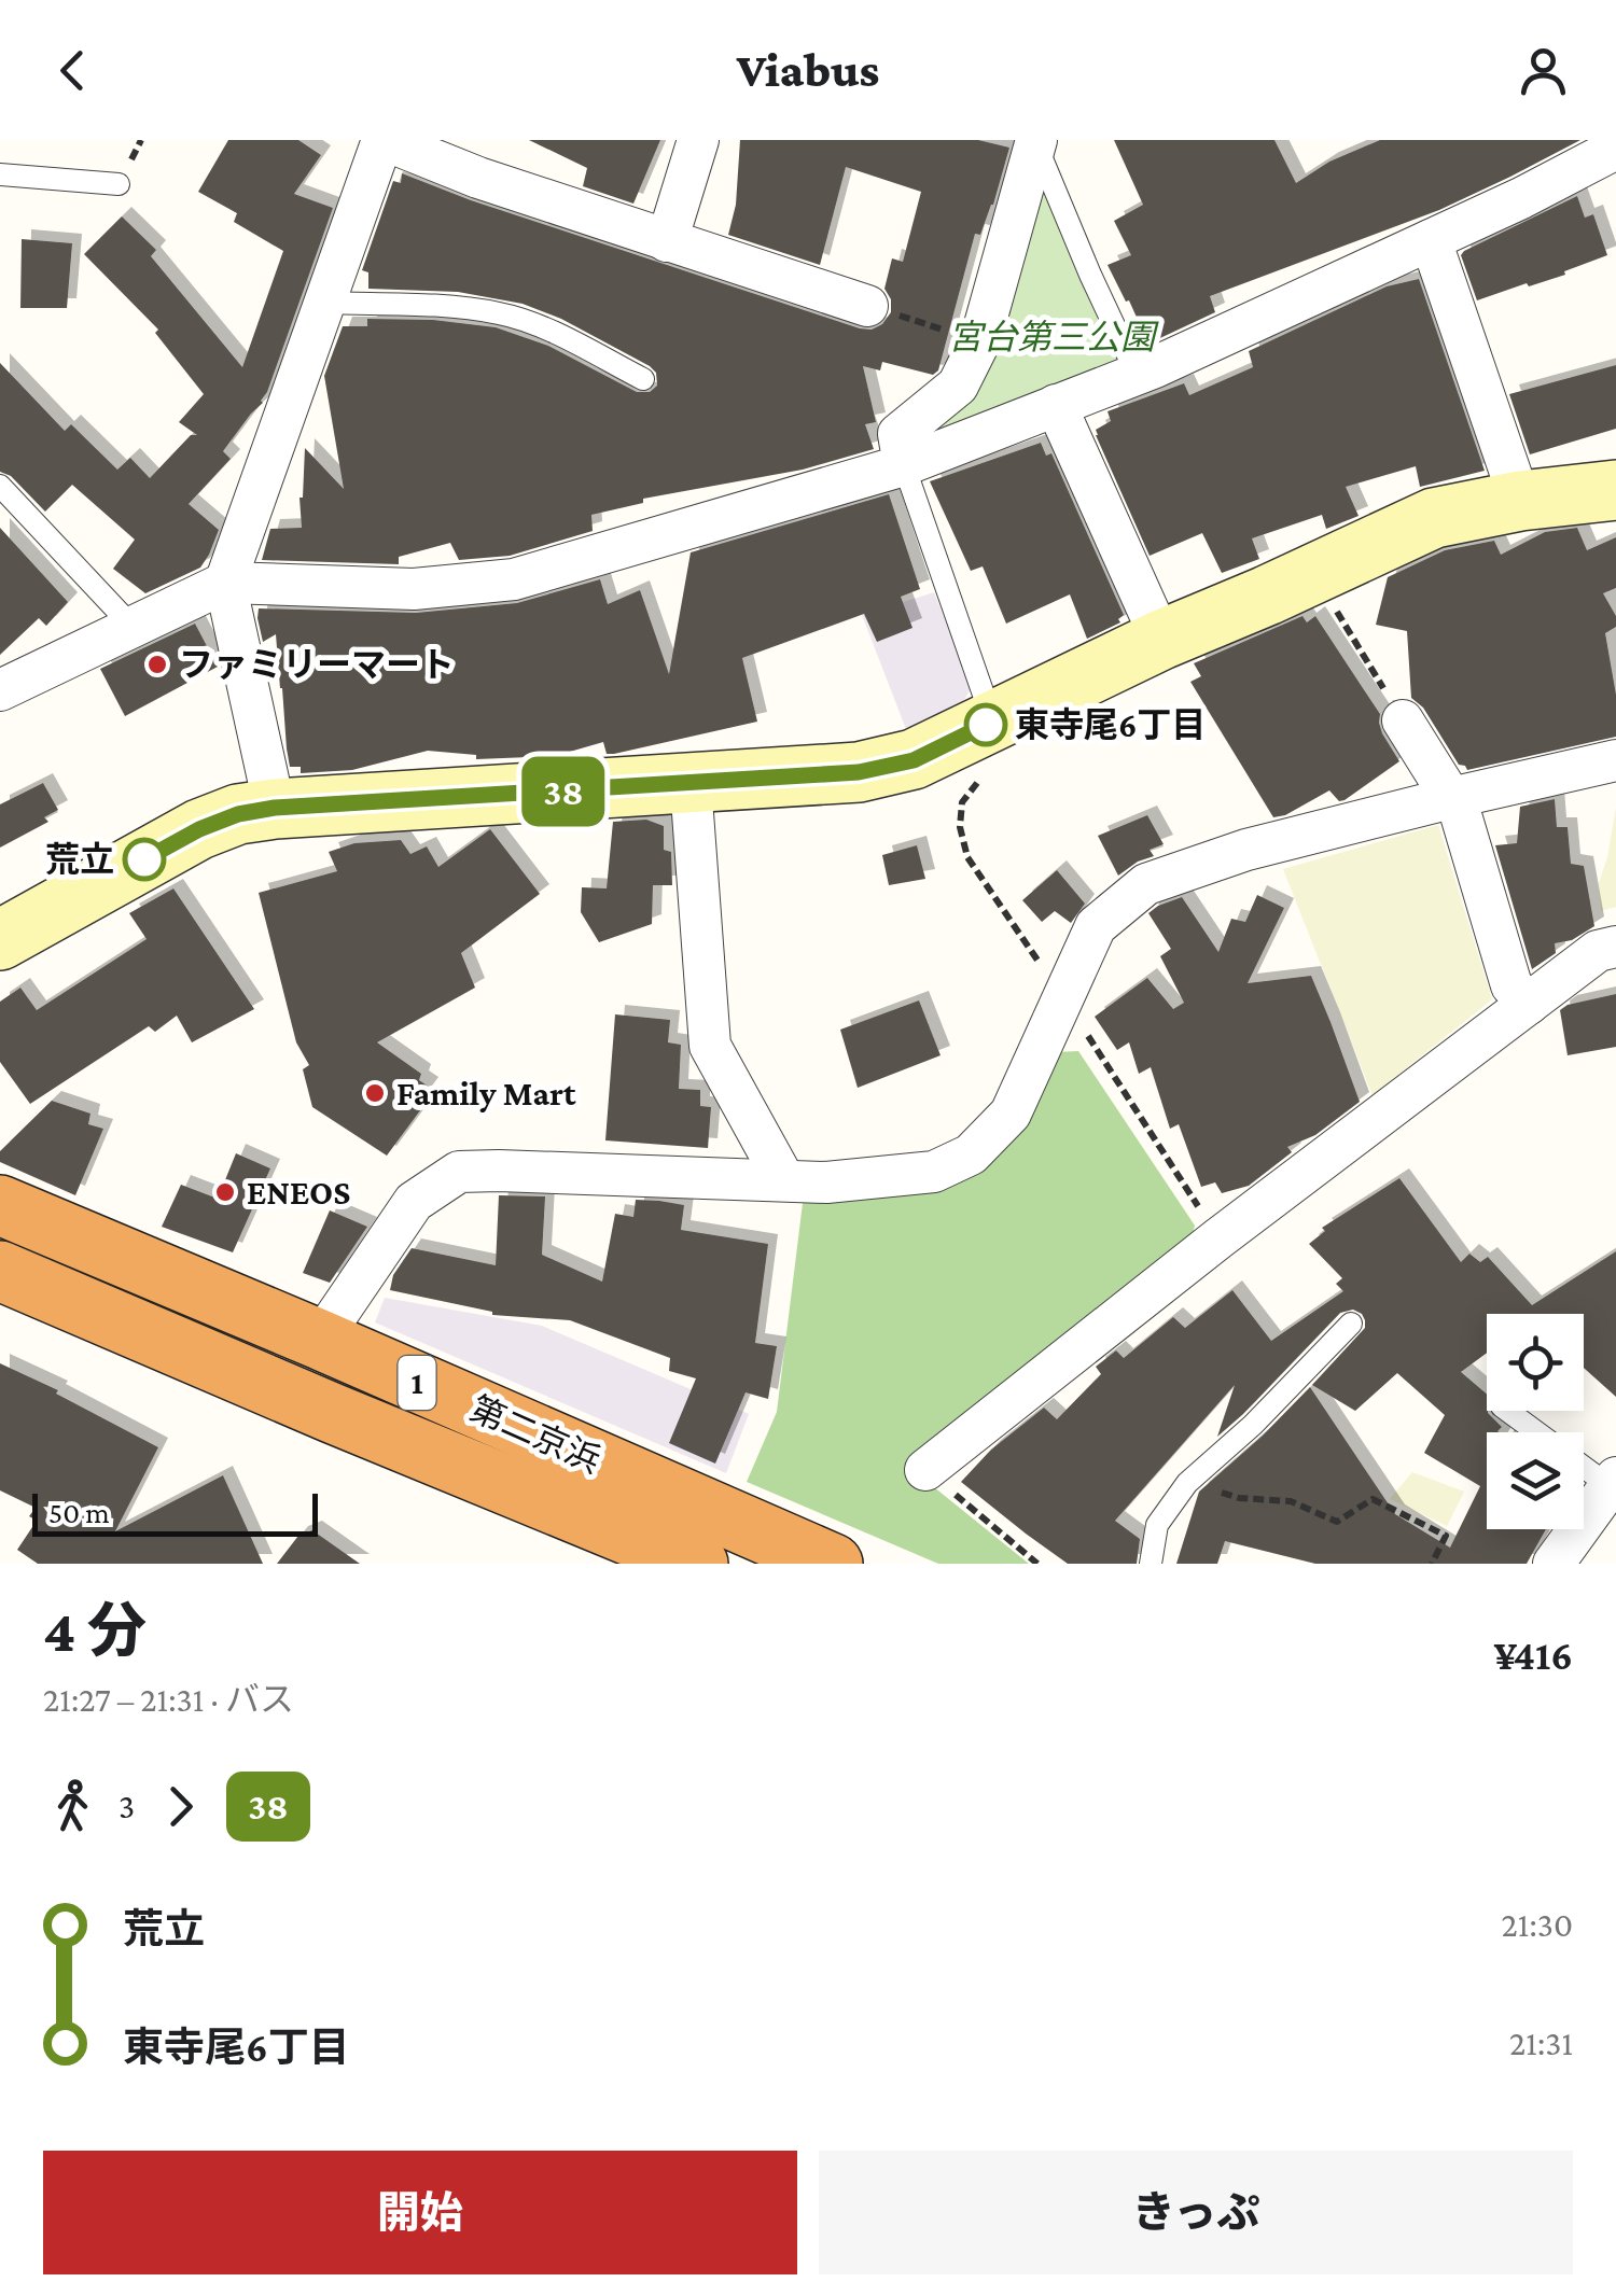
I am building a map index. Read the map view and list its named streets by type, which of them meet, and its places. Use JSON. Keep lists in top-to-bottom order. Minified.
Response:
{"streets":{"highway":["1","第二京浜"]},"parks":["宮台第三公園"],"places":["ファミリーマート","東寺尾6丁目","荒立","Family Mart","ENEOS"],"lines":["bus line 38"],"scale_bar":"50 m","page":{"header":"Viabus","on_map":"38","scale":"50 m","heading":["4 分","21:27 – 21:31 · バス","¥416"],"legs":["3","38"],"list":[{"name":"荒立","value":"21:30"},{"name":"東寺尾6丁目","value":"21:31"}],"buttons":["開始","きっぷ"]}}
